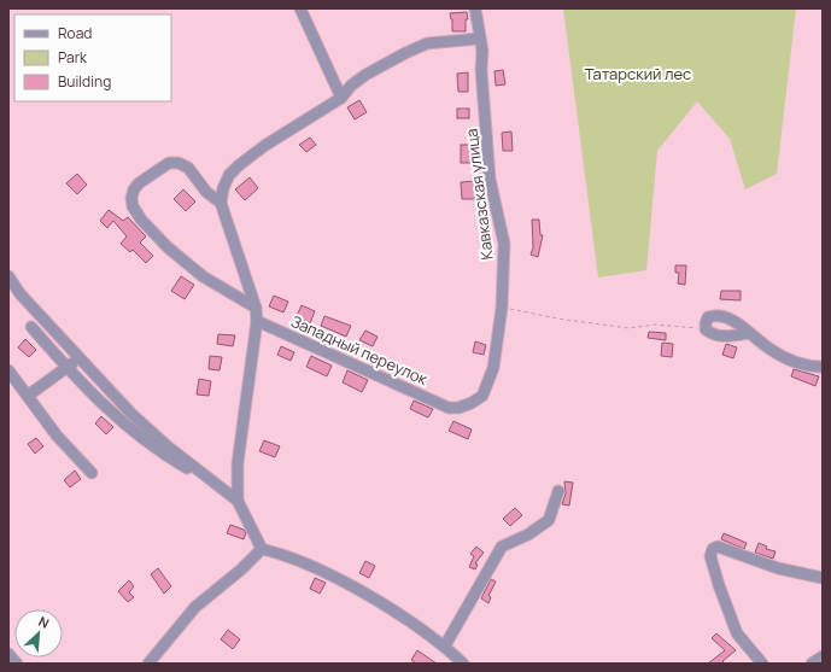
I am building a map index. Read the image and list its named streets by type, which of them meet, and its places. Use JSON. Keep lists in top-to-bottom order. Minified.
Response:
{"streets":{"street":["Кавказская улица","Западный переулок"]},"crossings":[["Кавказская улица","Западный переулок"]],"parks":["Татарский лес"],"legend":["Road","Park","Building"],"north":"top right"}
